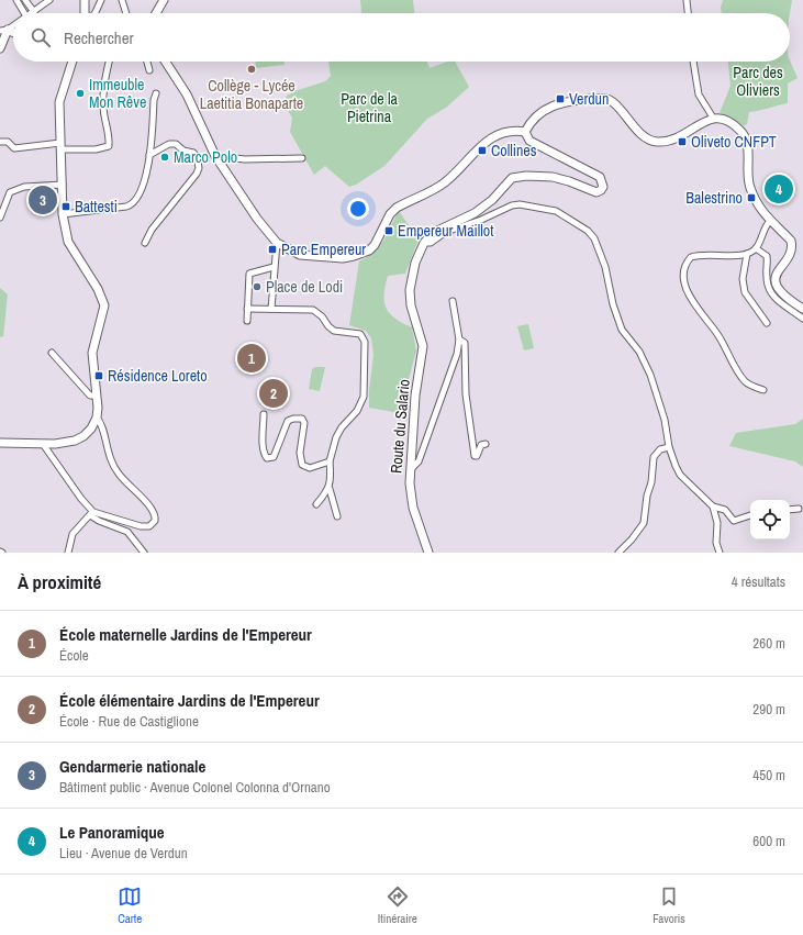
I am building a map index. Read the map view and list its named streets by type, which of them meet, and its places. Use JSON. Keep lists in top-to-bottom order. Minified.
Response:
{"streets":{"main road":["Route du Salario"]},"parks":["Parc des Oliviers","Parc de la Pietrina"],"places":{"other":["Collège - Lycée Laetitia Bonaparte","Immeuble Mon Rêve","Marco Polo","Place de Lodi"],"transit":["Verdun","Oliveto CNFPT","Collines","Balestrino","Battesti","Empereur Maillot","Parc Empereur","Résidence Loreto"]},"page":{"search":"Rechercher","pins":["4","3","1","2"],"heading":["À proximité","4 résultats"],"list":[{"mark":"1","name":"École maternelle Jardins de l'Empereur","note":"École","value":"260 m"},{"mark":"2","name":"École élémentaire Jardins de l'Empereur","note":"École · Rue de Castiglione","value":"290 m"},{"mark":"3","name":"Gendarmerie nationale","note":"Bâtiment public · Avenue Colonel Colonna d'Ornano","value":"450 m"},{"mark":"4","name":"Le Panoramique","note":"Lieu · Avenue de Verdun","value":"600 m"}],"nav":["Carte","Itinéraire","Favoris"]}}
